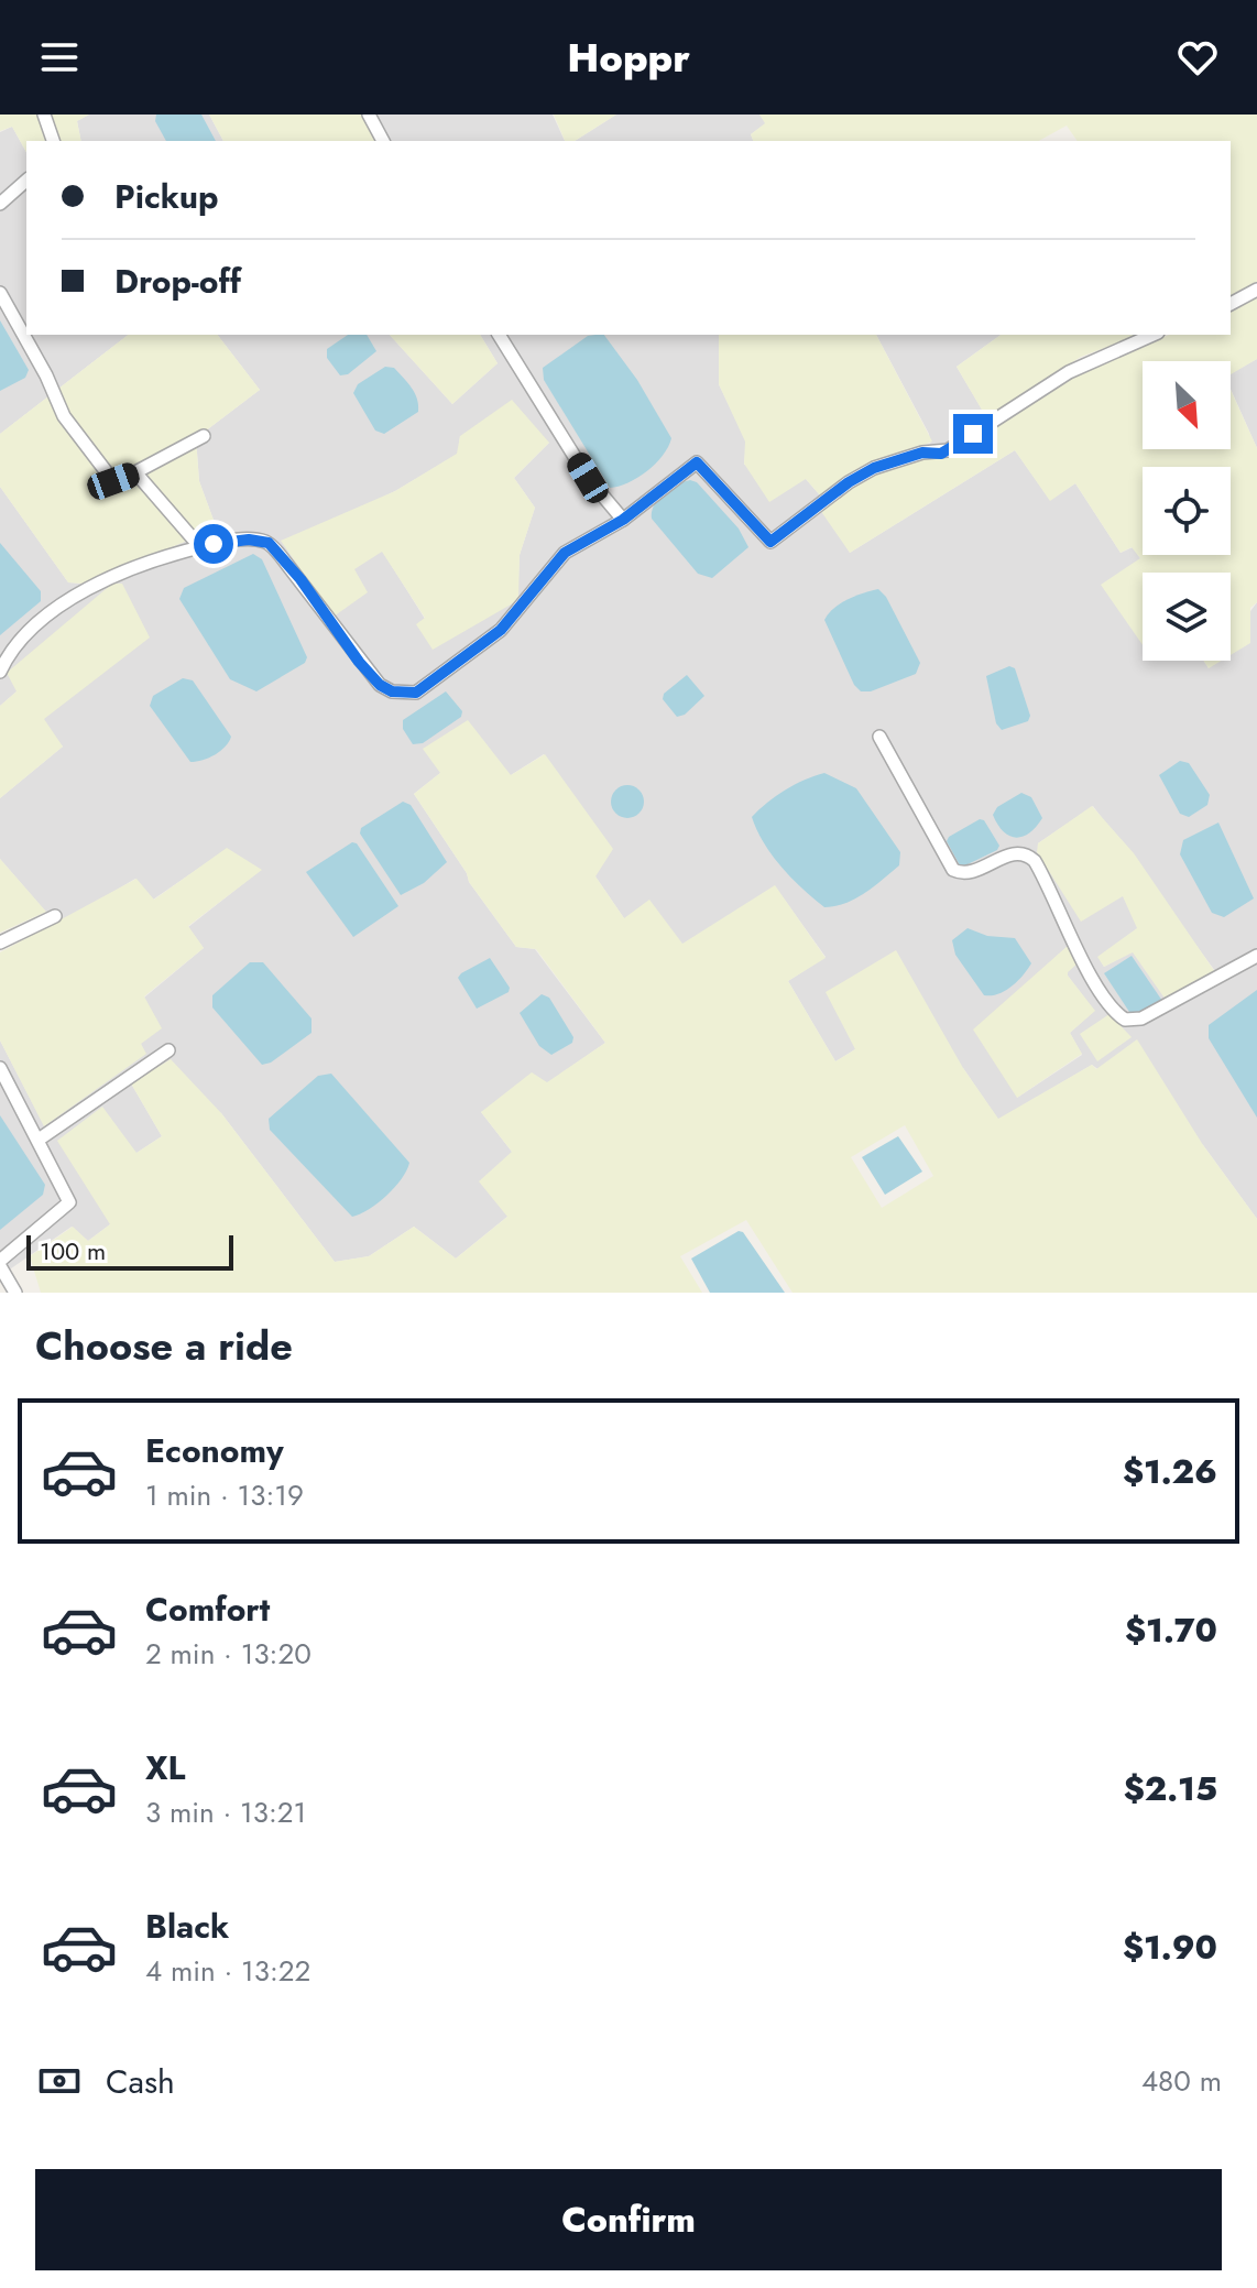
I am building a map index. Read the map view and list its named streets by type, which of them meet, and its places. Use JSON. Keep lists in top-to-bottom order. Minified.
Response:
{"scale_bar":"100 m","north":"bottom right","page":{"header":"Hoppr","banner":["Pickup","Drop-off"],"scale":"100 m","heading":"Choose a ride","list":[{"name":"Economy","note":"1 min · 13:19","value":"$1.26"},{"name":"Comfort","note":"2 min · 13:20","value":"$1.70"},{"name":"XL","note":"3 min · 13:21","value":"$2.15"},{"name":"Black","note":"4 min · 13:22","value":"$1.90"}],"pay":["Cash","480 m"],"buttons":"Confirm"}}
